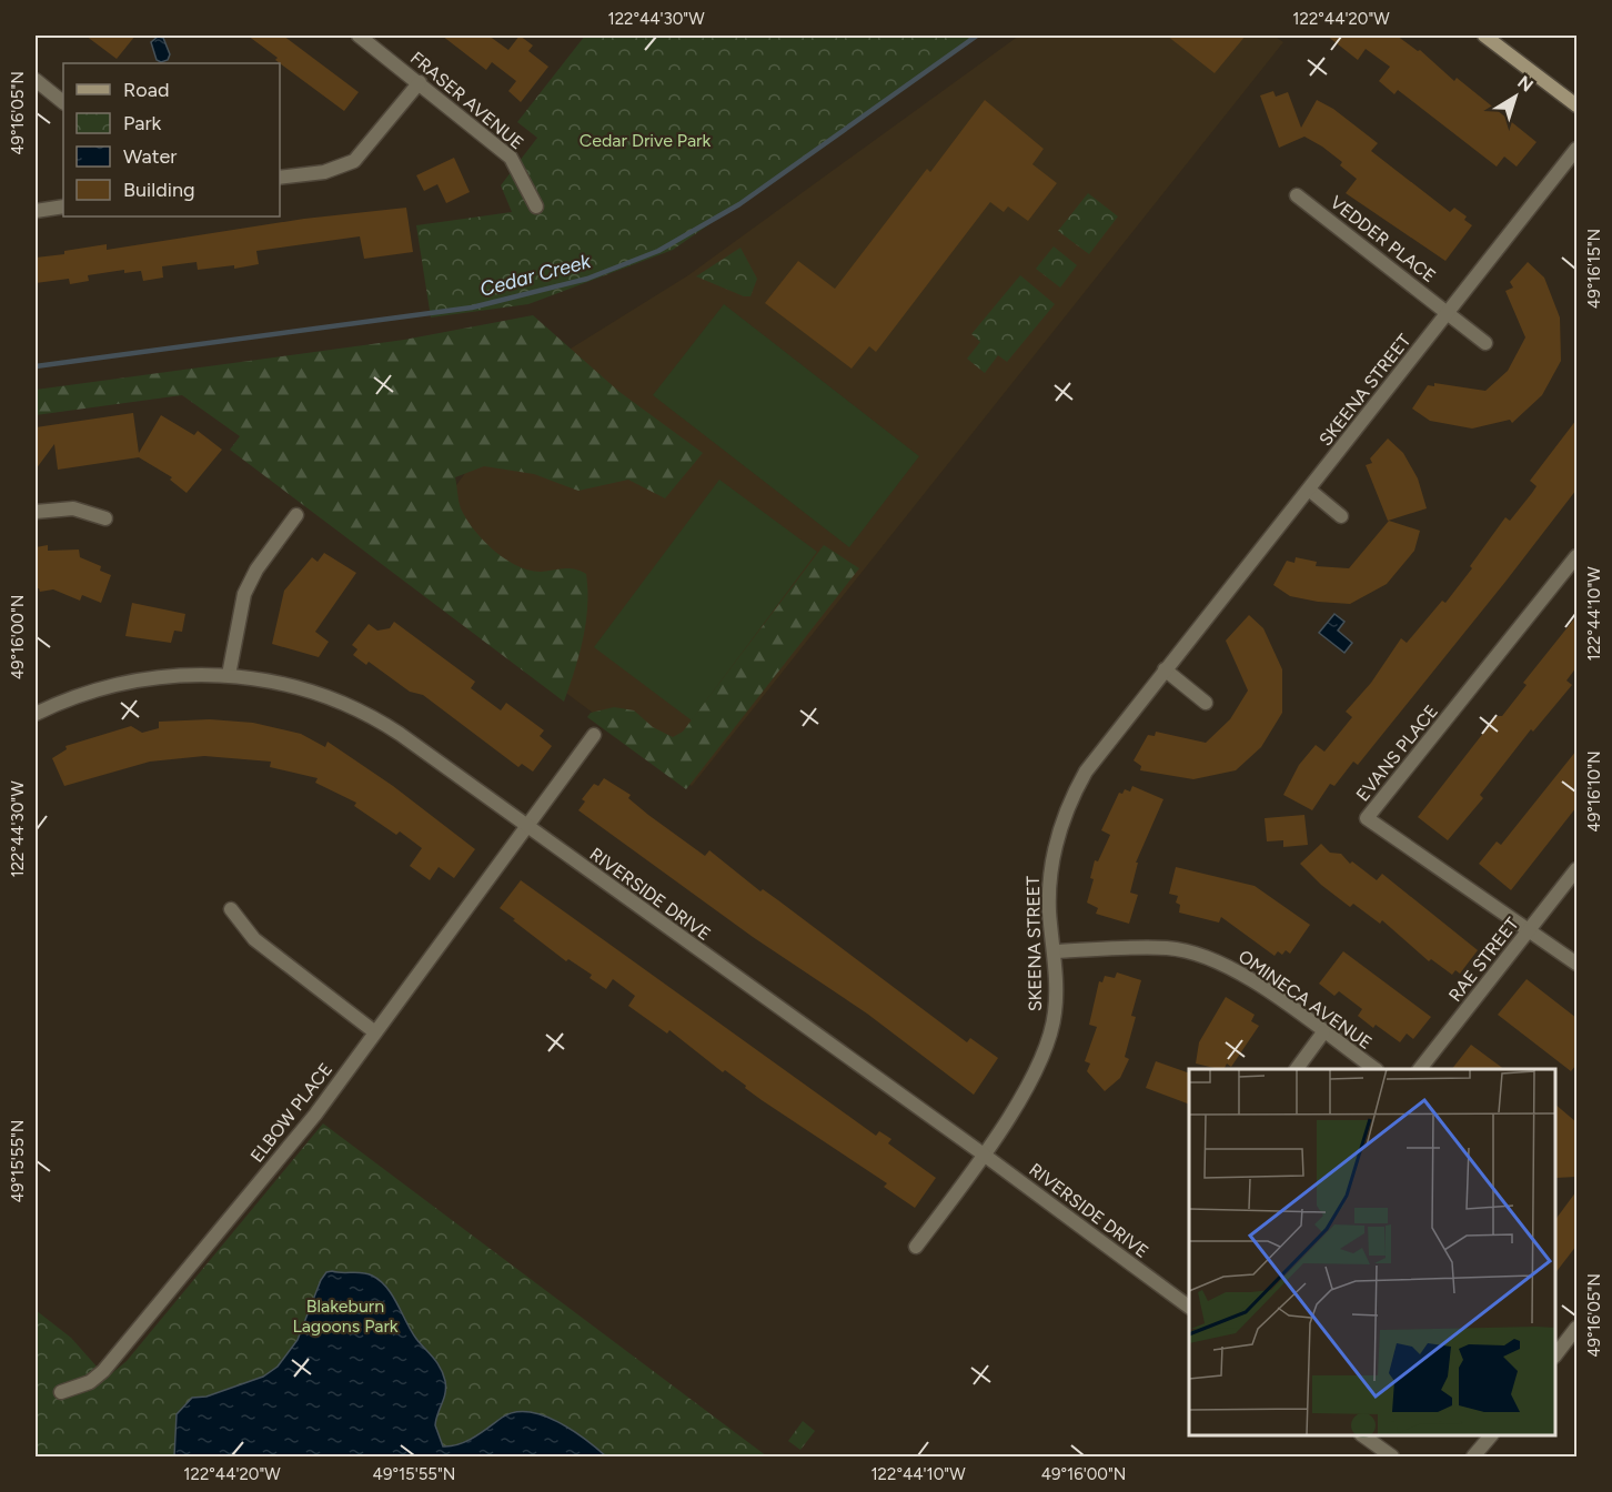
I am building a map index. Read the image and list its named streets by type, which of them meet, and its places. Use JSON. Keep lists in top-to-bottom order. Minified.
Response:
{"streets":{"street":["FRASER AVENUE","VEDDER PLACE","SKEENA STREET","EVANS PLACE","RIVERSIDE DRIVE","RAE STREET","OMINECA AVENUE","ELBOW PLACE"]},"crossings":[["VEDDER PLACE","SKEENA STREET"],["SKEENA STREET","RIVERSIDE DRIVE"],["SKEENA STREET","OMINECA AVENUE"],["EVANS PLACE","RAE STREET"],["RIVERSIDE DRIVE","ELBOW PLACE"]],"water":["Cedar Creek"],"parks":["Cedar Drive Park","Blakeburn Lagoons Park"],"legend":["Road","Park","Water","Building"],"north":"top right","coordinates":["122°44'30\"W","122°44'20\"W","49°16'05\"N","49°16'15\"N","122°44'10\"W","49°16'00\"N","49°16'10\"N","49°15'55\"N"]}
